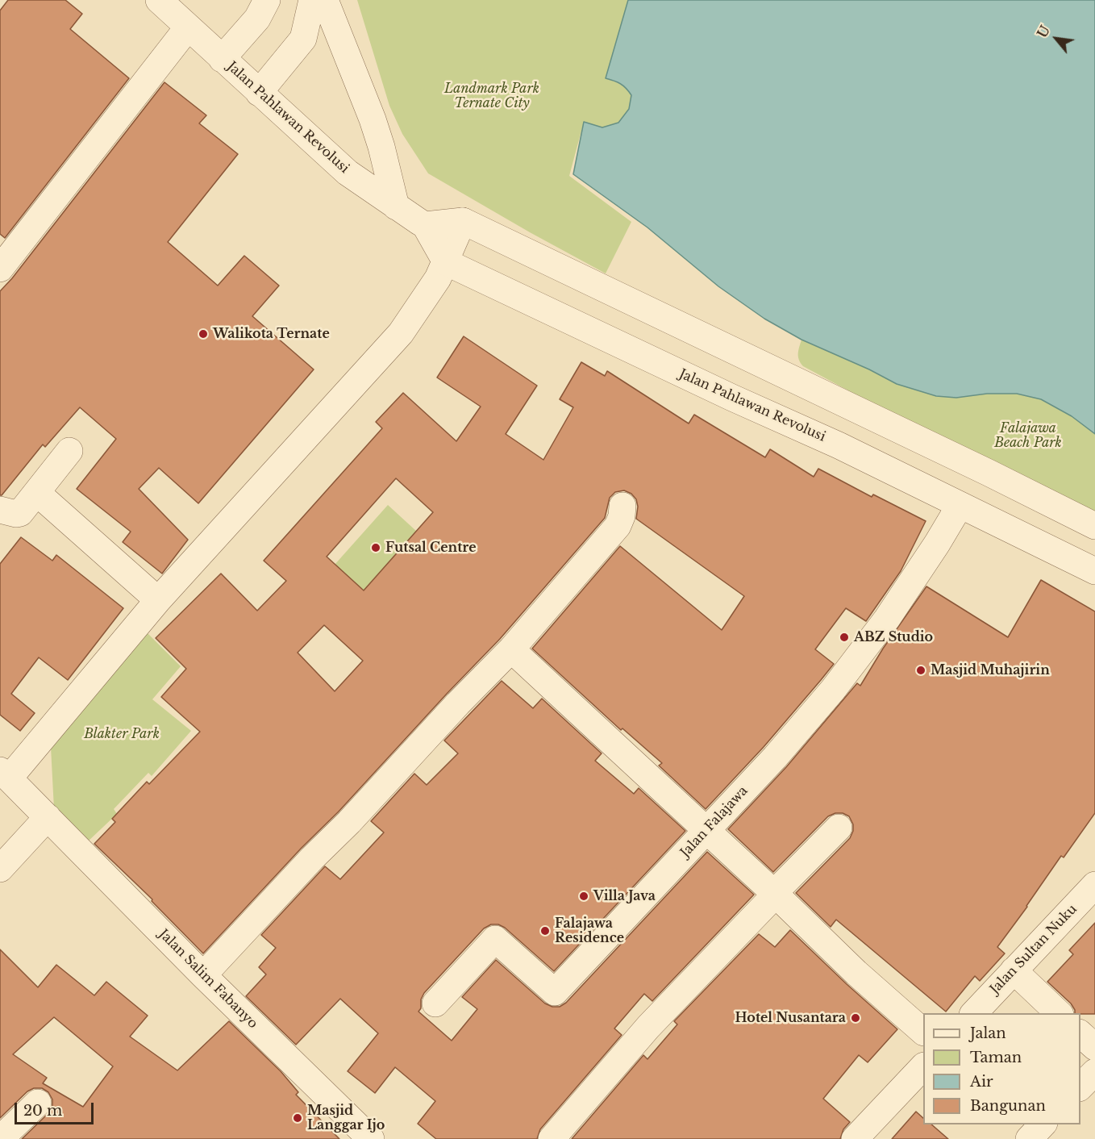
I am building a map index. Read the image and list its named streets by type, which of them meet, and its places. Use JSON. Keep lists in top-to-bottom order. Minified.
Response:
{"streets":{"street":["Jalan Pahlawan Revolusi","Jalan Falajawa","Jalan Sultan Nuku","Jalan Salim Fabanyo"]},"crossings":[["Jalan Pahlawan Revolusi","Jalan Falajawa"]],"parks":["Landmark Park Ternate City","Falajawa Beach Park","Blakter Park"],"places":["Walikota Ternate","Futsal Centre","ABZ Studio","Masjid Muhajirin","Villa Java","Falajawa Residence","Hotel Nusantara","Masjid Langgar Ijo"],"legend":["Jalan","Taman","Air","Bangunan"],"scale_bar":"20 m","north":"top left"}
